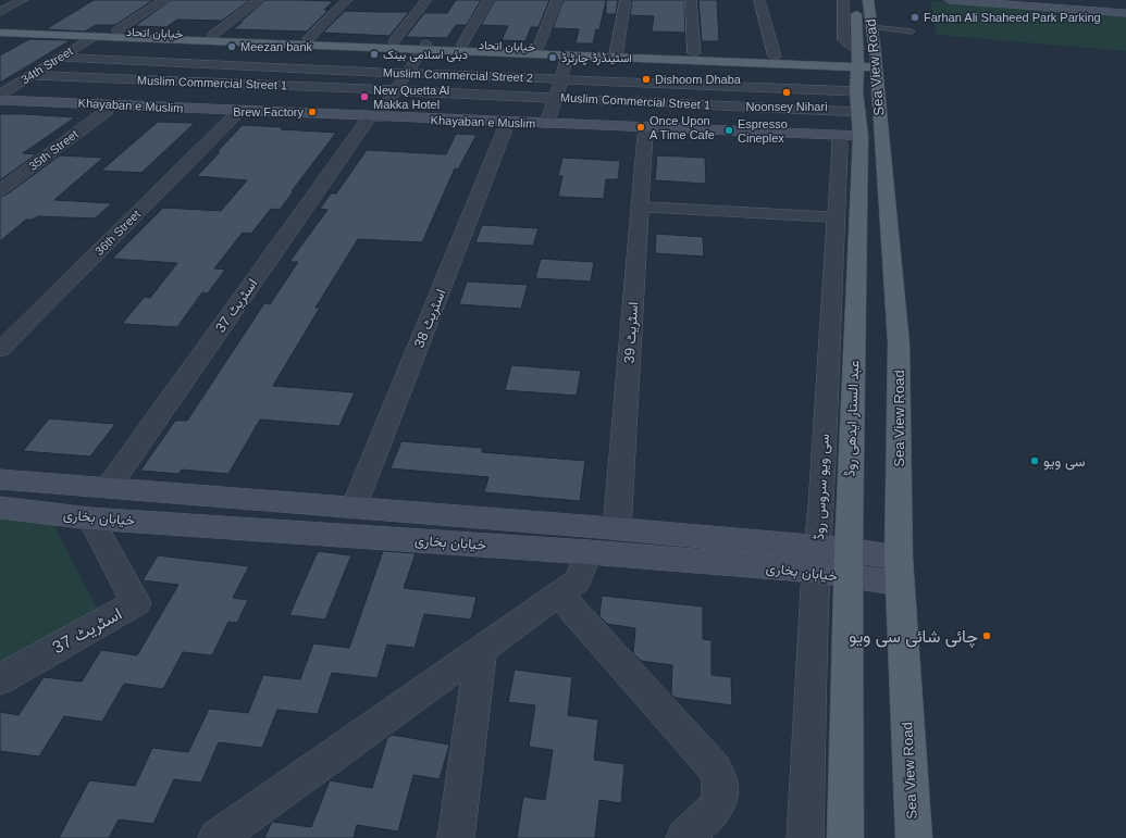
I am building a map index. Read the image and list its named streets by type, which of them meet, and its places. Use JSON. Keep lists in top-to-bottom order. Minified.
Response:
{"streets":{"main road":["خیابان اتحاد","Sea View Road","عبد الستار ایدھی روڈ"],"street":["34th Street","Muslim Commercial Street 2","Muslim Commercial Street 1","Khayaban e Muslim","35th Street","36th Street","اسٹریٹ 37","اسٹریٹ 38","اسٹریٹ 39","سی ویو سروس روڈ","خیابان بخاری"]},"crossings":[["خیابان اتحاد","Sea View Road"],["خیابان اتحاد","اسٹریٹ 37"],["خیابان اتحاد","عبد الستار ایدھی روڈ"],["34th Street","Muslim Commercial Street 2"],["34th Street","Muslim Commercial Street 1"],["Sea View Road","عبد الستار ایدھی روڈ"],["Sea View Road","خیابان بخاری"],["Muslim Commercial Street 2","Muslim Commercial Street 1"],["Muslim Commercial Street 2","اسٹریٹ 37"],["Muslim Commercial Street 2","عبد الستار ایدھی روڈ"],["Muslim Commercial Street 1","36th Street"],["Muslim Commercial Street 1","اسٹریٹ 37"],["Muslim Commercial Street 1","عبد الستار ایدھی روڈ"],["Khayaban e Muslim","35th Street"],["Khayaban e Muslim","36th Street"],["Khayaban e Muslim","اسٹریٹ 37"],["Khayaban e Muslim","اسٹریٹ 38"],["Khayaban e Muslim","اسٹریٹ 39"],["Khayaban e Muslim","عبد الستار ایدھی روڈ"],["Khayaban e Muslim","سی ویو سروس روڈ"],["اسٹریٹ 37","خیابان بخاری"],["اسٹریٹ 38","خیابان بخاری"],["اسٹریٹ 39","خیابان بخاری"],["عبد الستار ایدھی روڈ","سی ویو سروس روڈ"],["عبد الستار ایدھی روڈ","خیابان بخاری"],["سی ویو سروس روڈ","خیابان بخاری"]],"places":["Farhan Ali Shaheed Park Parking","Meezan bank","دبئی اسلامی بینک","اسٹینڈرڈ چارٹرڈ","Dishoom Dhaba","Noonsey Nihari","New Quetta Al Makka Hotel","Brew Factory","Once Upon A Time Cafe","Espresso Cineplex","سی ویو","چائی شائی سی ویو"]}
